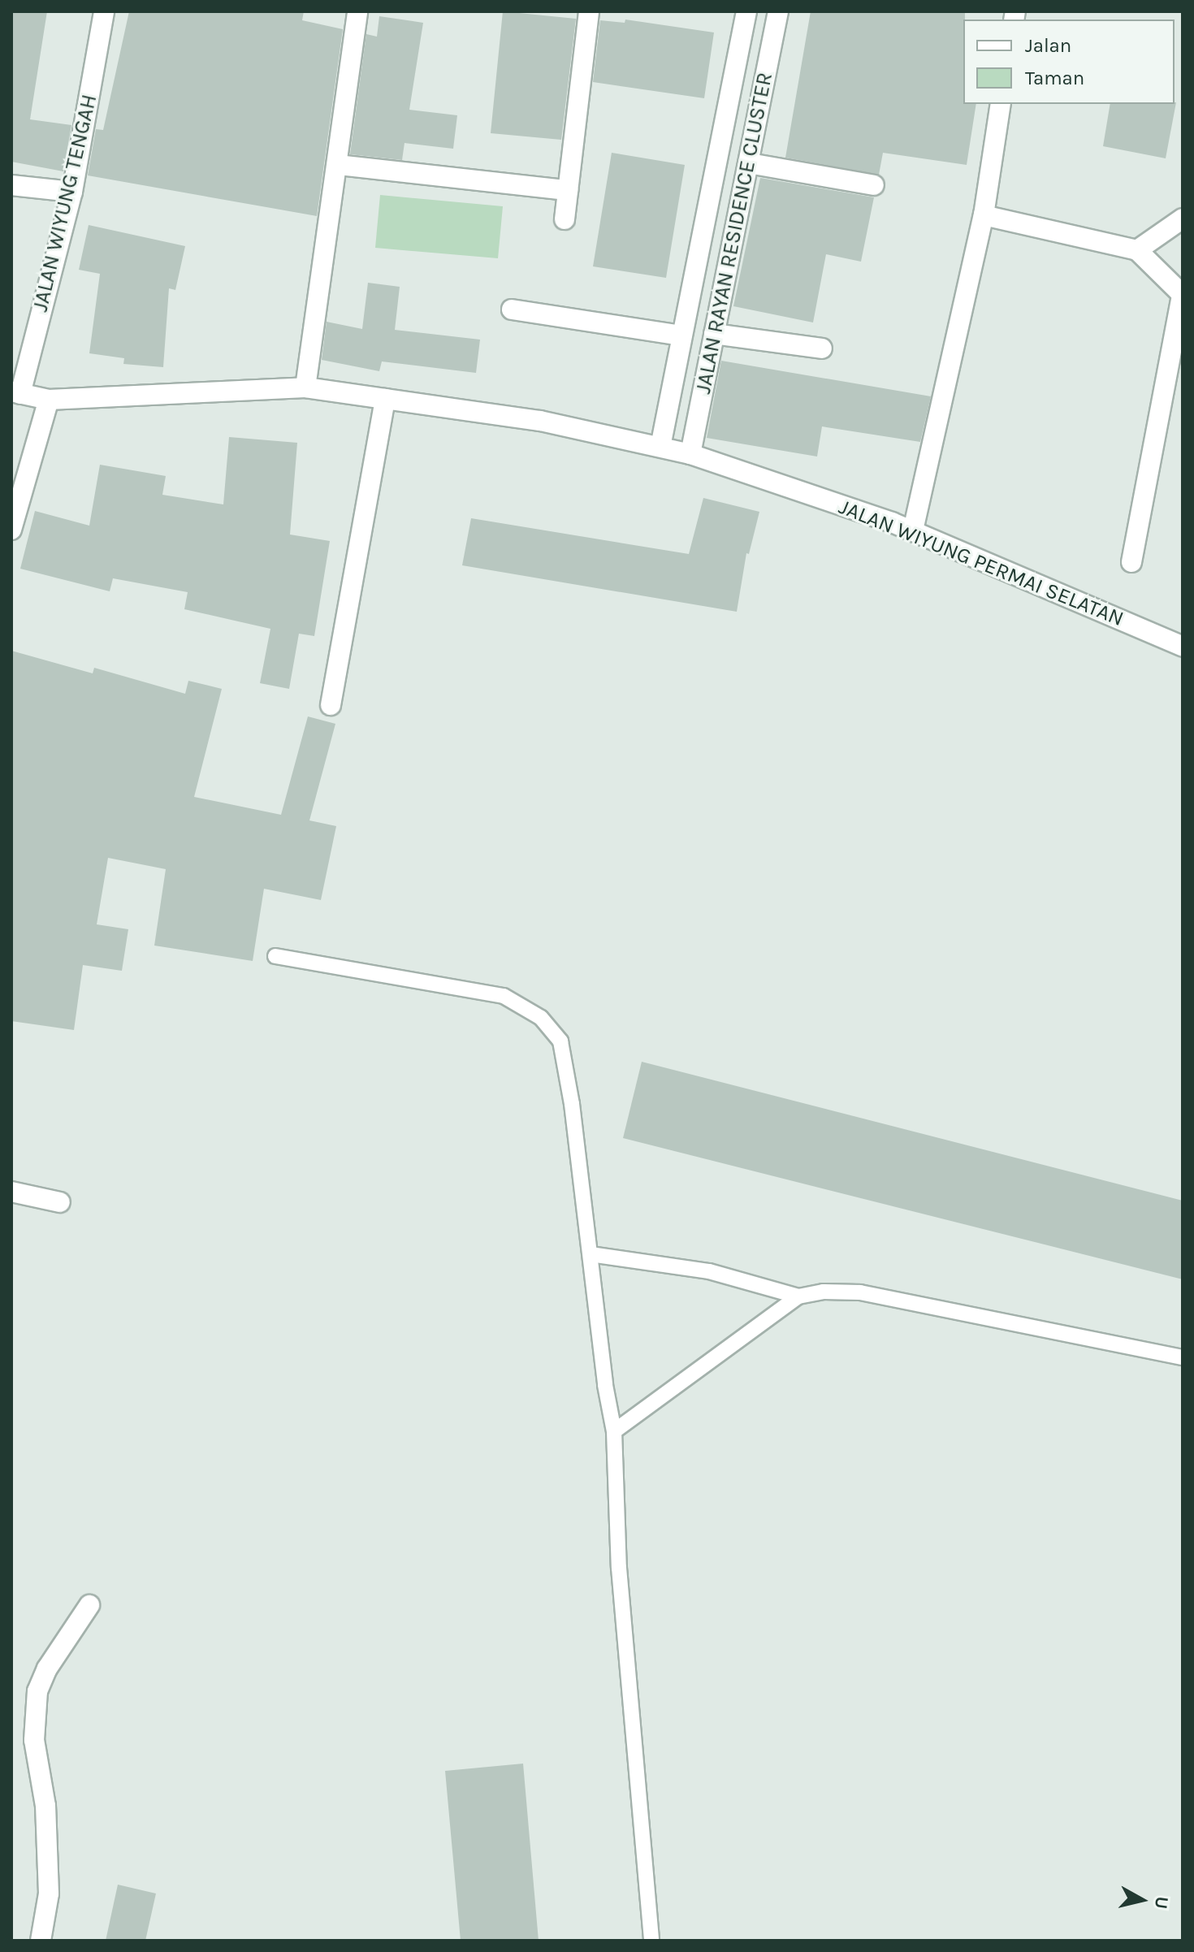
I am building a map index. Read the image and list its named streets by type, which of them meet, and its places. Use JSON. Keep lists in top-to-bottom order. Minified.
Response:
{"streets":{"street":["JALAN WIYUNG TENGAH","JALAN RAYAN RESIDENCE CLUSTER","JALAN WIYUNG PERMAI SELATAN"]},"crossings":[["JALAN WIYUNG TENGAH","JALAN WIYUNG PERMAI SELATAN"],["JALAN RAYAN RESIDENCE CLUSTER","JALAN WIYUNG PERMAI SELATAN"]],"legend":["Jalan","Taman"],"north":"right"}
